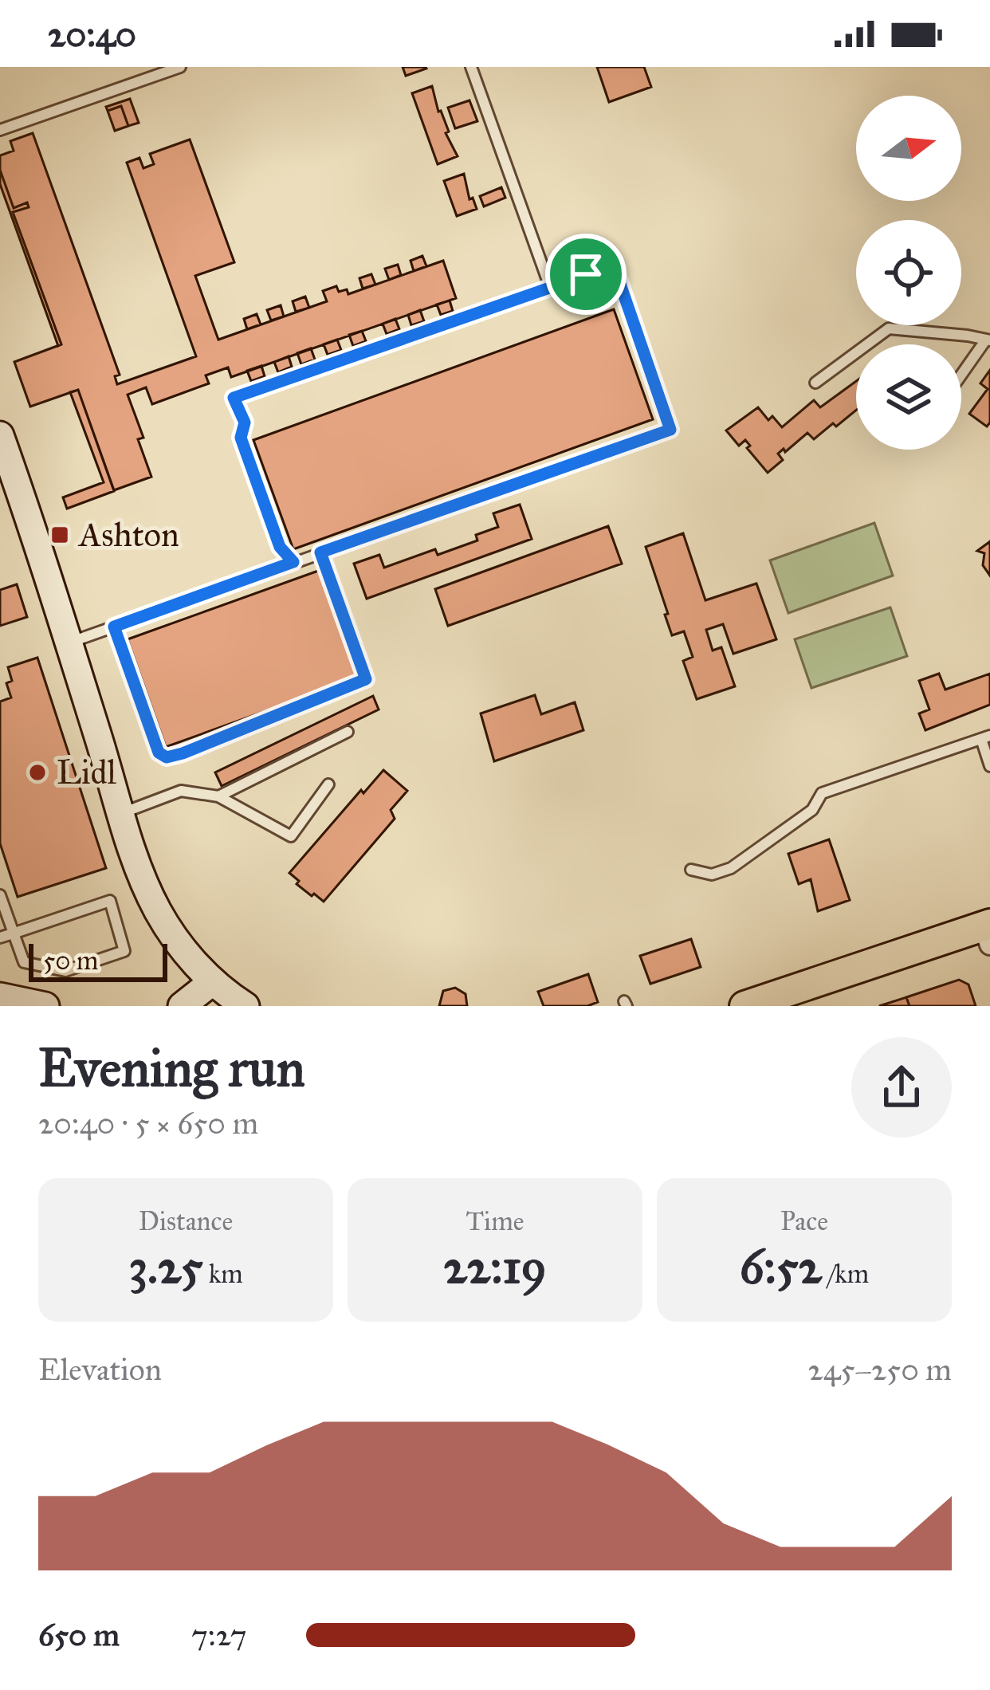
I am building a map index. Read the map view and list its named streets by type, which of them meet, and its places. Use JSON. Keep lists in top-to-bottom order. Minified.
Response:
{"places":{"transit":["Ashton"],"other":["Lidl"]},"scale_bar":"50 m","north":"right","page":{"status":"20:40","scale":"50 m","heading":["Evening run","20:40 · 5 × 650 m"],"stats":[["Distance","3.25 km"],["Time","22:19"],["Pace","6:52 /km"]],"chart":["Elevation","245–250 m"],"list":[{"name":"650 m","note":"7:27"}]}}
